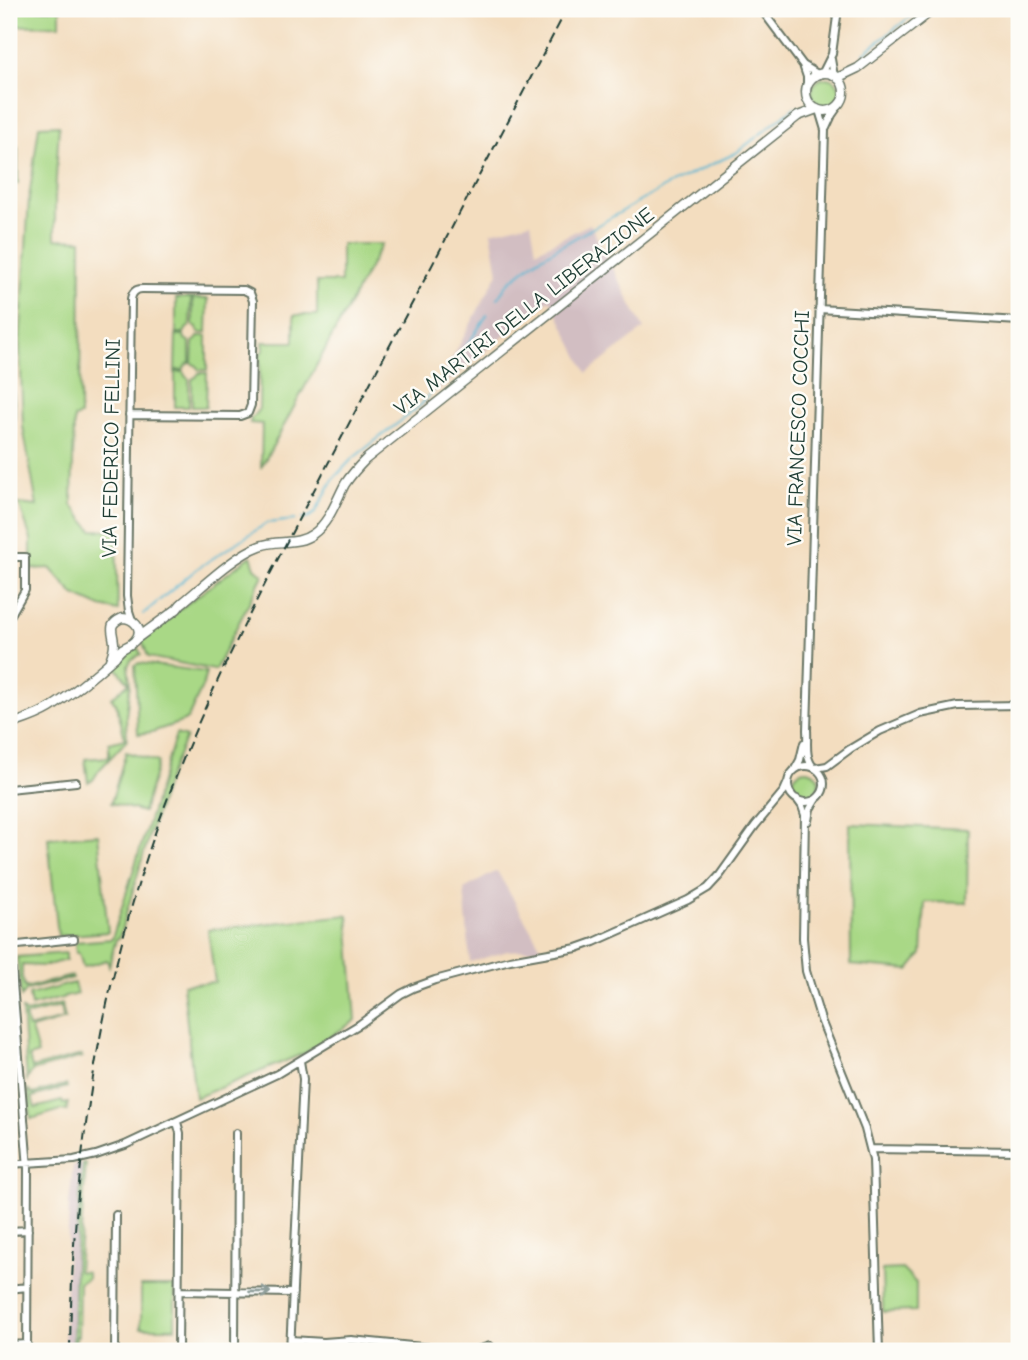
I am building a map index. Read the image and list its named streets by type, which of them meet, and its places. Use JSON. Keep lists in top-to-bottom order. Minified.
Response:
{"streets":{"street":["VIA MARTIRI DELLA LIBERAZIONE","VIA FRANCESCO COCCHI","VIA FEDERICO FELLINI"]},"crossings":[["VIA MARTIRI DELLA LIBERAZIONE","VIA FRANCESCO COCCHI"]]}
